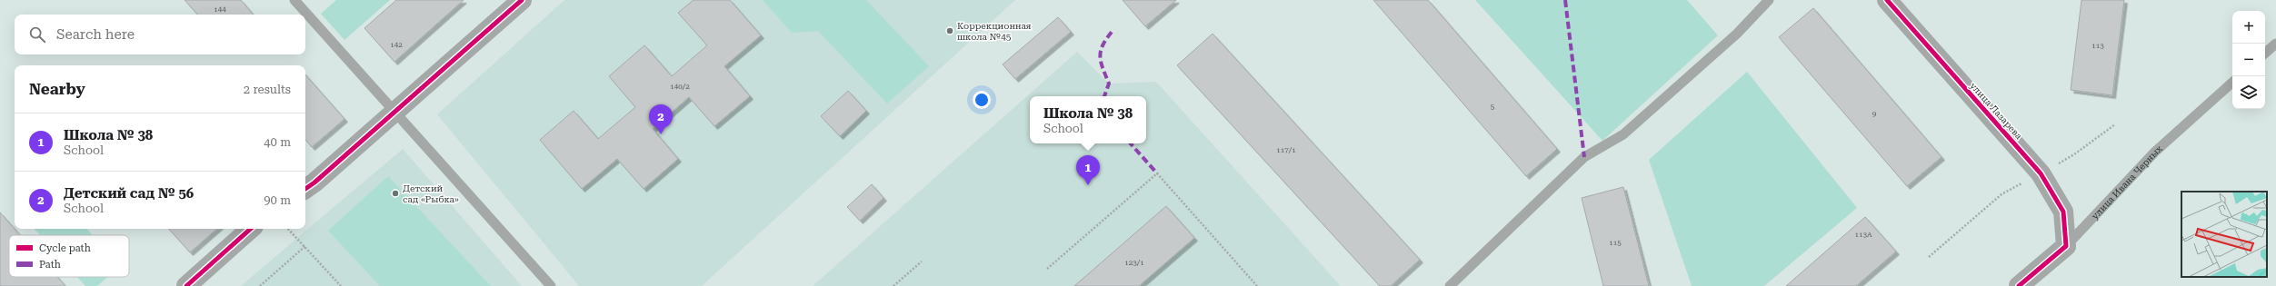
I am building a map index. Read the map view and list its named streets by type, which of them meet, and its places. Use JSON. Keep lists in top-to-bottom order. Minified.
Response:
{"streets":{"street":["улица Лазарева","улица Ивана Черных"]},"crossings":[["улица Лазарева","улица Ивана Черных"]],"places":["Коррекционная школа №45","Детский сад «Рыбка»"],"house_numbers":["144","142","113","140/2","5","9","117/1","113А","115","123/1"],"legend":["Cycle path","Path"],"page":{"map_buttons":["+","−"],"search":"Search here","heading":["Nearby","2 results"],"popup":["Школа № 38","School"],"pins":["2","1"],"list":[{"mark":"1","name":"Школа № 38","note":"School","value":"40 m"},{"mark":"2","name":"Детский сад № 56","note":"School","value":"90 m"}]}}
